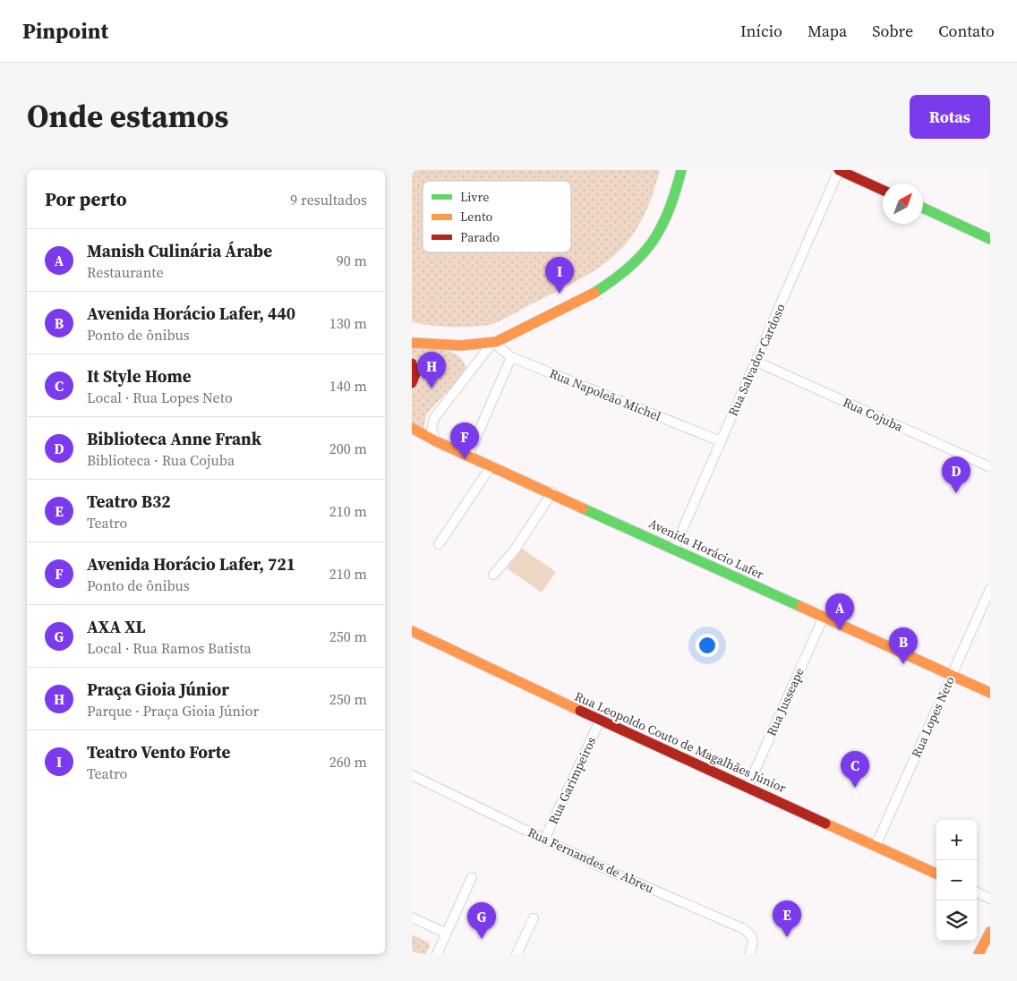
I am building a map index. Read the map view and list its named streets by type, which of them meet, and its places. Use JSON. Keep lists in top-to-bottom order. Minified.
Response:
{"streets":{"main road":["Avenida Horácio Lafer","Rua Leopoldo Couto de Magalhães Júnior"],"street":["Rua Salvador Cardoso","Rua Napoleão Michel","Rua Cojuba","Rua Jusseape","Rua Lopes Neto","Rua Garimpeiros","Rua Fernandes de Abreu"]},"crossings":[["Rua Salvador Cardoso","Rua Napoleão Michel"],["Rua Salvador Cardoso","Rua Cojuba"],["Rua Salvador Cardoso","Avenida Horácio Lafer"],["Avenida Horácio Lafer","Rua Jusseape"],["Avenida Horácio Lafer","Rua Lopes Neto"],["Rua Jusseape","Rua Leopoldo Couto de Magalhães Júnior"],["Rua Lopes Neto","Rua Leopoldo Couto de Magalhães Júnior"],["Rua Leopoldo Couto de Magalhães Júnior","Rua Garimpeiros"],["Rua Garimpeiros","Rua Fernandes de Abreu"]],"legend":["Livre","Lento","Parado"],"north":"top right","page":{"header":"Pinpoint","nav":["Início","Mapa","Sobre","Contato"],"title":"Onde estamos","buttons":"Rotas","heading":["Por perto","9 resultados"],"list":[{"mark":"A","name":"Manish Culinária Árabe","note":"Restaurante","value":"90 m"},{"mark":"B","name":"Avenida Horácio Lafer, 440","note":"Ponto de ônibus","value":"130 m"},{"mark":"C","name":"It Style Home","note":"Local · Rua Lopes Neto","value":"140 m"},{"mark":"D","name":"Biblioteca Anne Frank","note":"Biblioteca · Rua Cojuba","value":"200 m"},{"mark":"E","name":"Teatro B32","note":"Teatro","value":"210 m"},{"mark":"F","name":"Avenida Horácio Lafer, 721","note":"Ponto de ônibus","value":"210 m"},{"mark":"G","name":"AXA XL","note":"Local · Rua Ramos Batista","value":"250 m"},{"mark":"H","name":"Praça Gioia Júnior","note":"Parque · Praça Gioia Júnior","value":"250 m"},{"mark":"I","name":"Teatro Vento Forte","note":"Teatro","value":"260 m"}],"pins":["I","H","F","D","A","B","C","E","G"],"map_buttons":["+","−"]}}
